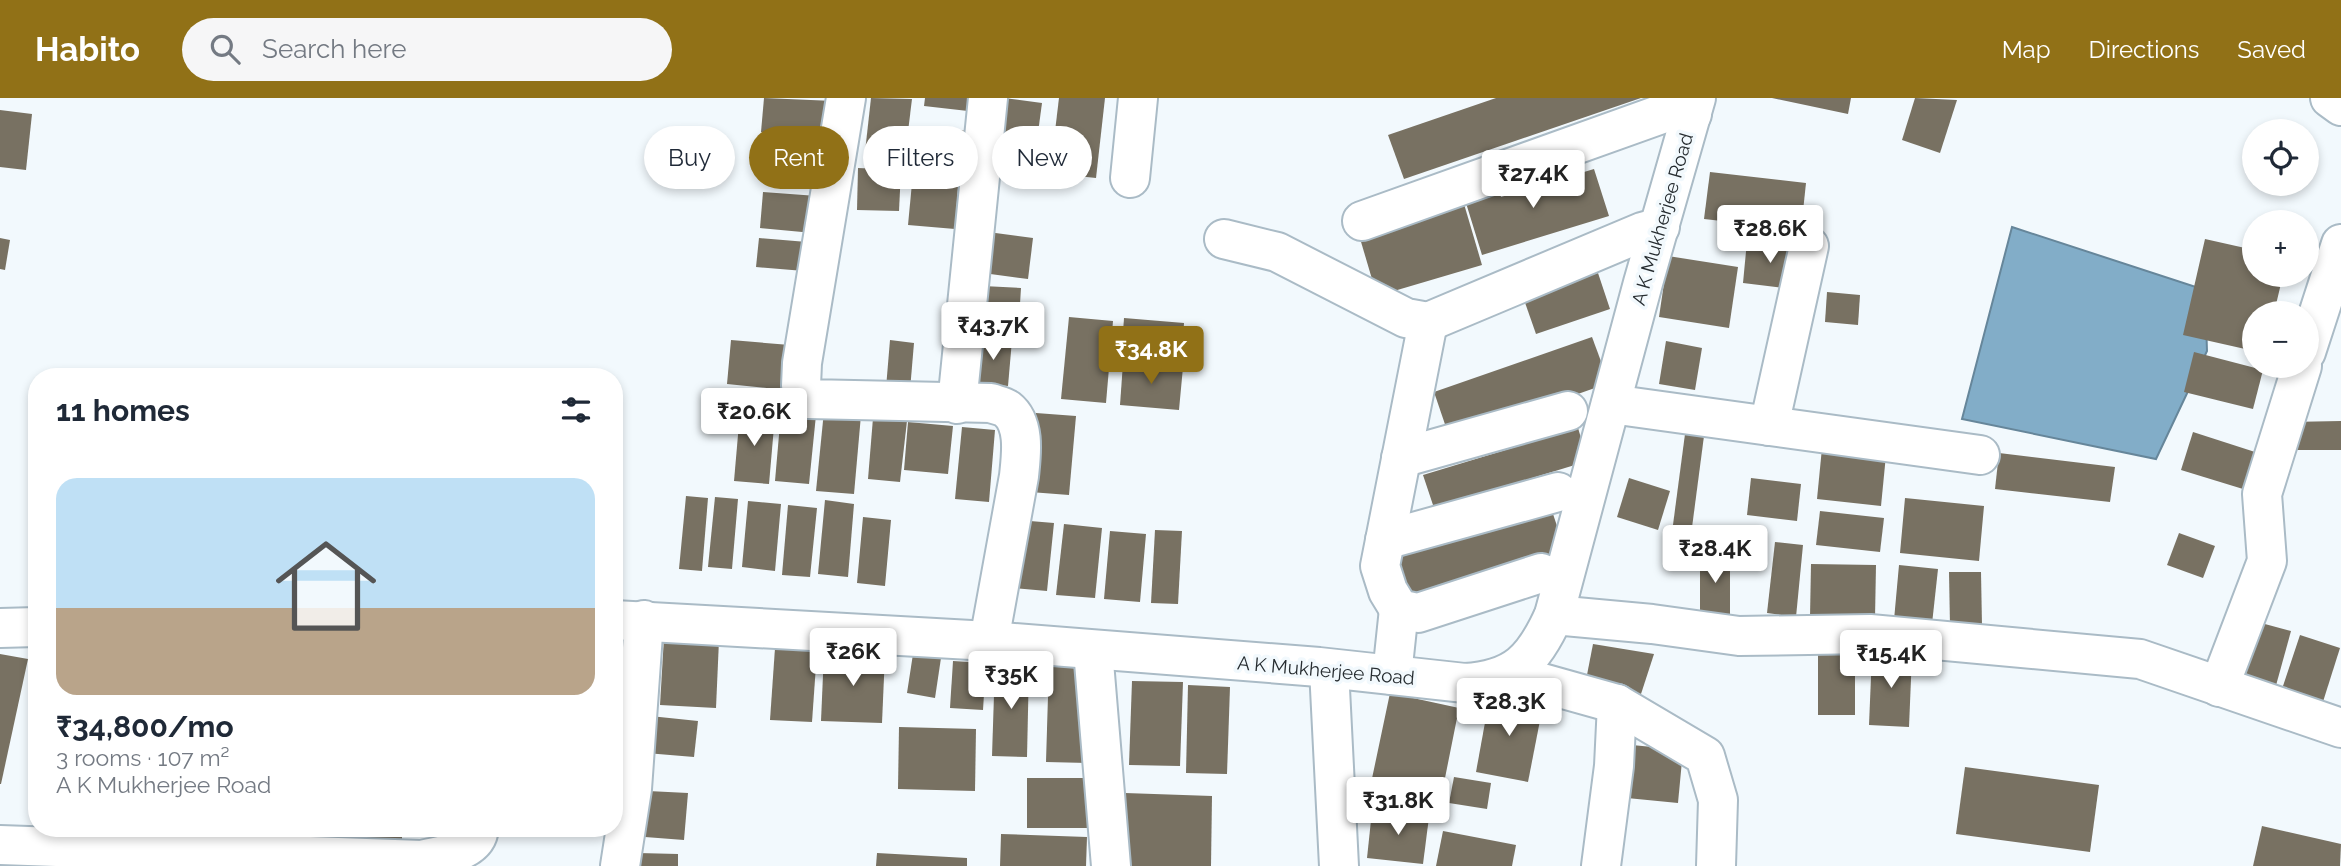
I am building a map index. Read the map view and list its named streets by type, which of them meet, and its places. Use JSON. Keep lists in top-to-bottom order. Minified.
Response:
{"streets":{"street":["A K Mukherjee Road"]},"page":{"header":"Habito","search":"Search here","nav":["Map","Directions","Saved"],"map_buttons":["+","−"],"chip":["Buy","Rent","Filters","New"],"price":["₹27.4K","₹28.6K","₹43.7K","₹34.8K","₹20.6K","₹28.4K","₹26K","₹15.4K","₹35K","₹28.3K","₹31.8K"],"heading":"11 homes","list":[{"name":"₹34,800/mo","note":"3 rooms · 107 m² · A K Mukherjee Road"}]}}
